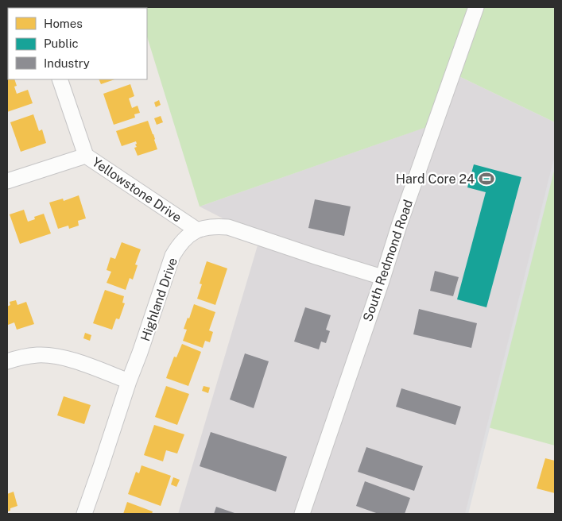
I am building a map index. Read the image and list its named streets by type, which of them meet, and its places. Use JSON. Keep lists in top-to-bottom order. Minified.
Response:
{"streets":{"street":["Yellowstone Drive","South Redmond Road","Highland Drive"]},"crossings":[["Yellowstone Drive","Highland Drive"]],"places":{"sports":["Hard Core 24"]},"legend":["Homes","Public","Industry"]}
